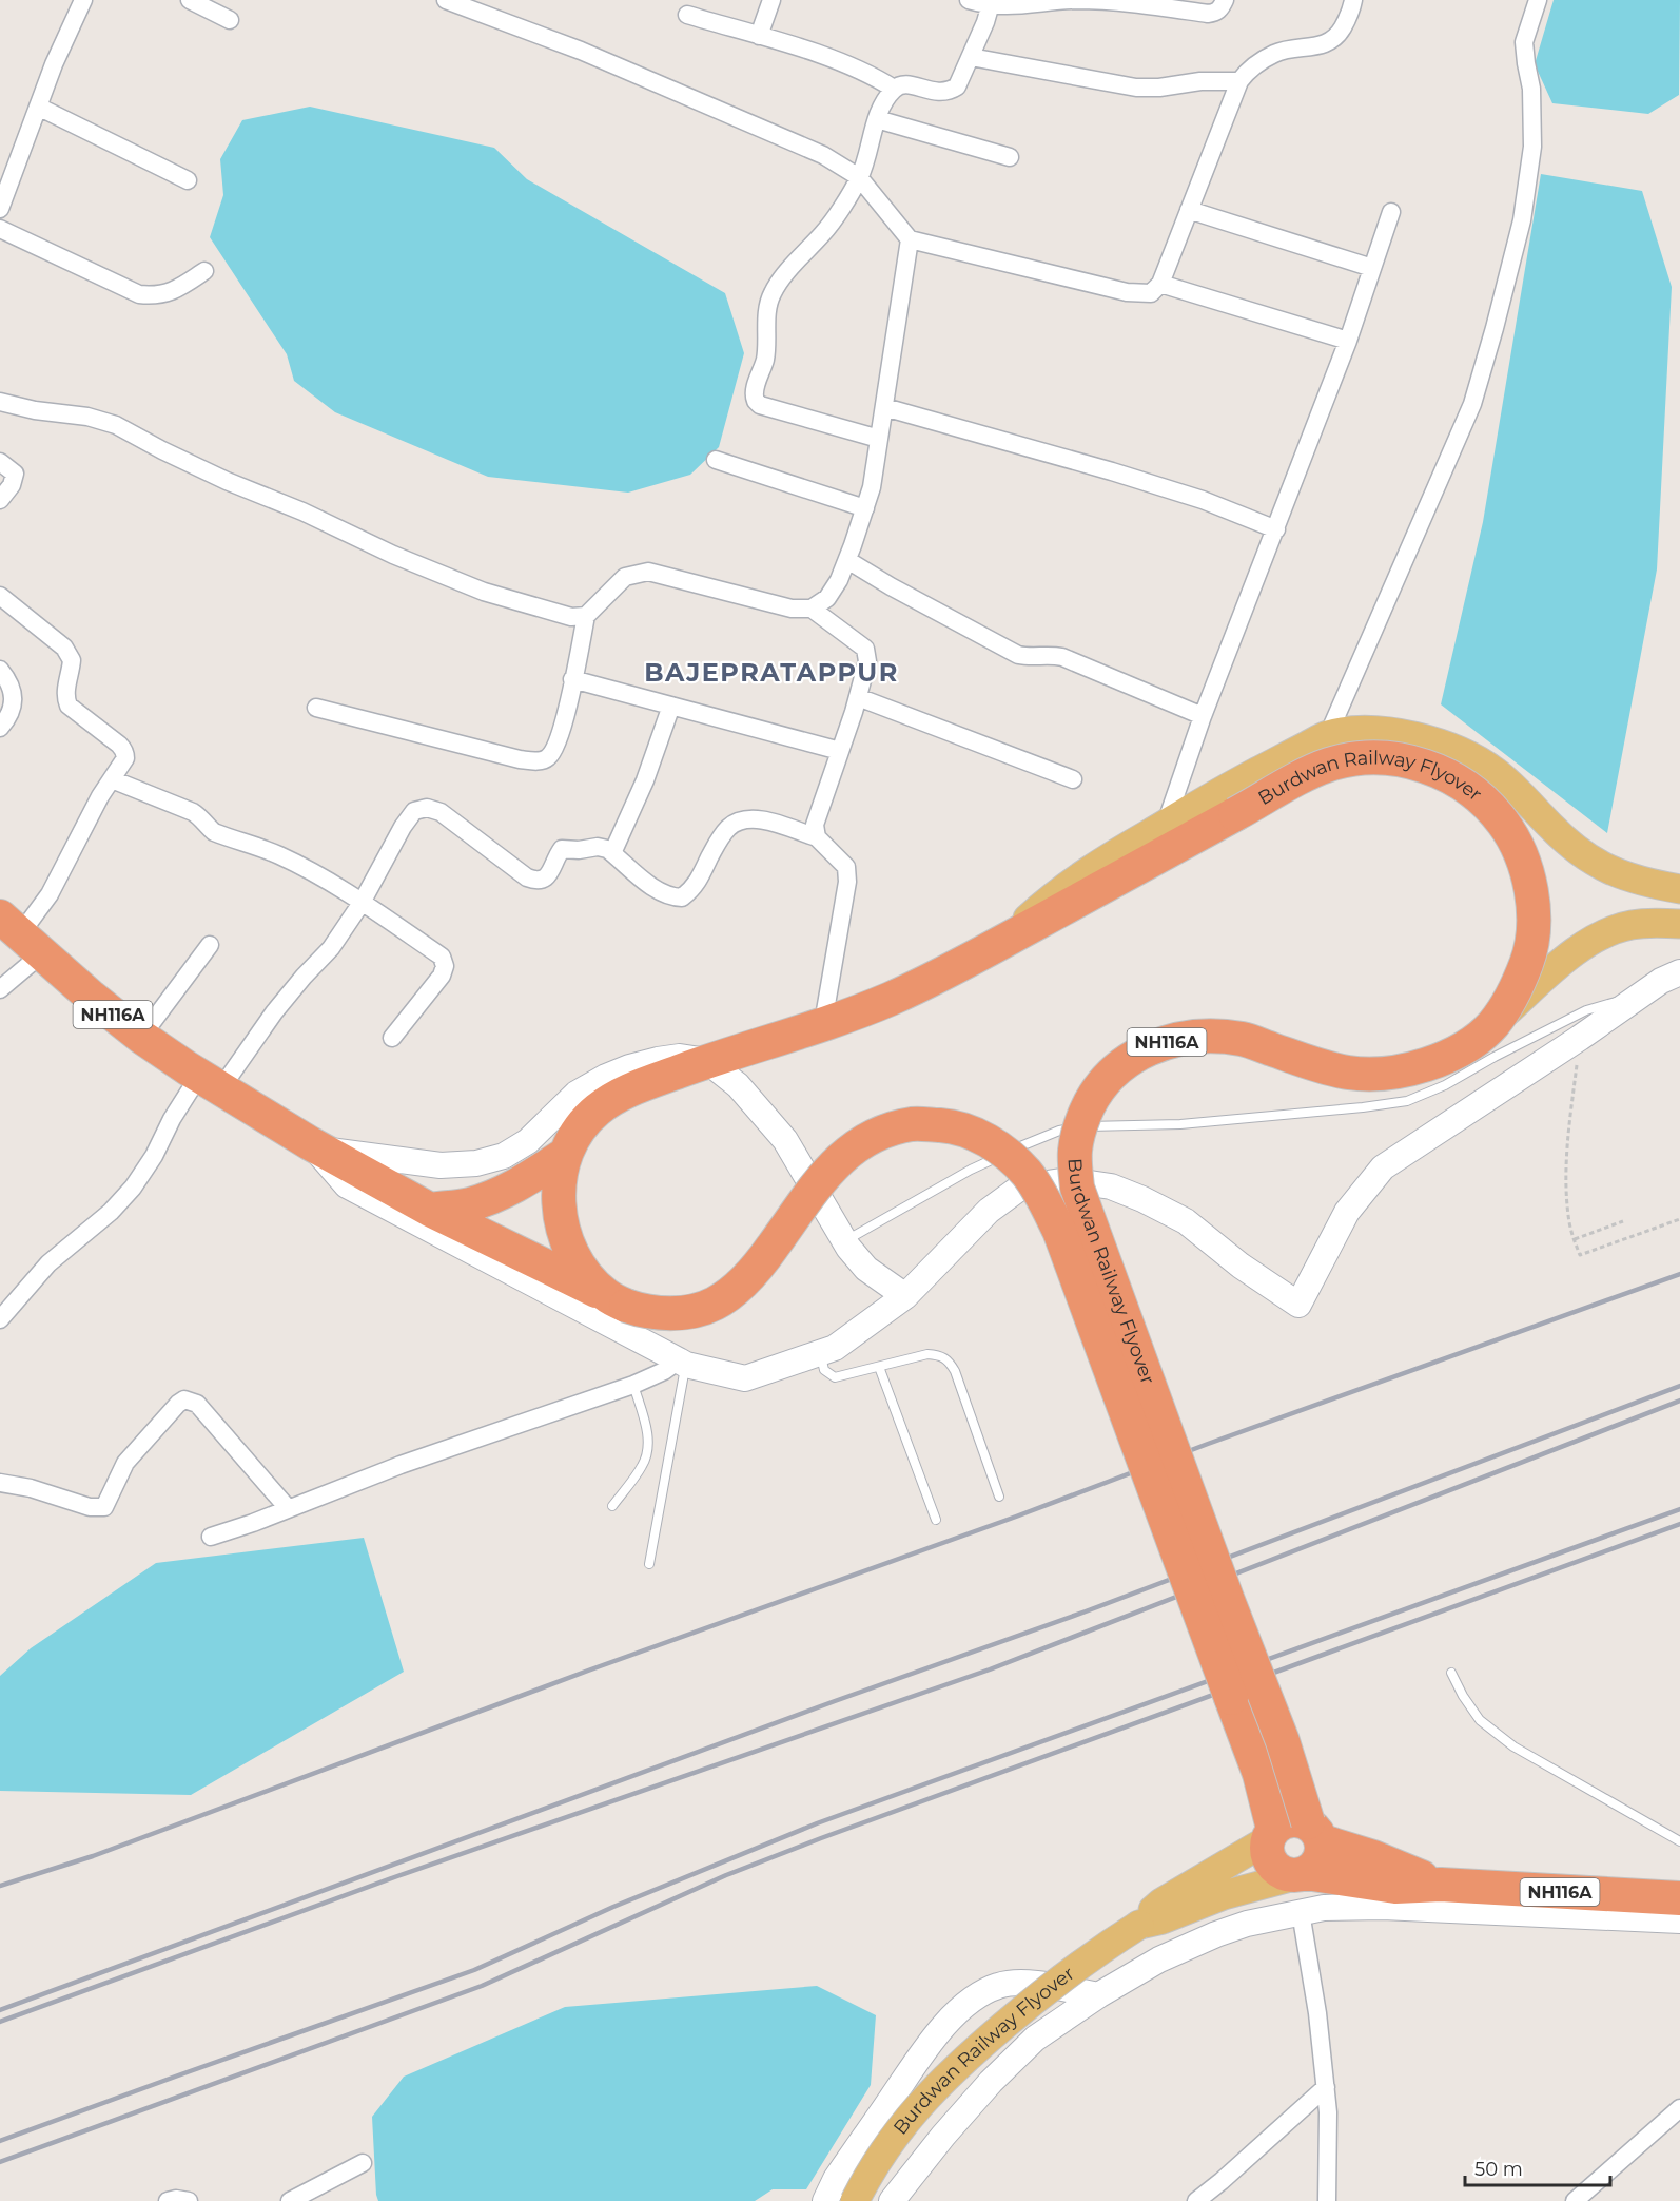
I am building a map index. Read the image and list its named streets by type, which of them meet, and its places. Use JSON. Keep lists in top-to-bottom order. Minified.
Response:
{"streets":{"highway":["Burdwan Railway Flyover","NH116A"]},"crossings":[["Burdwan Railway Flyover","NH116A"]],"districts":["BAJEPRATAPPUR"],"scale_bar":"50 m"}
